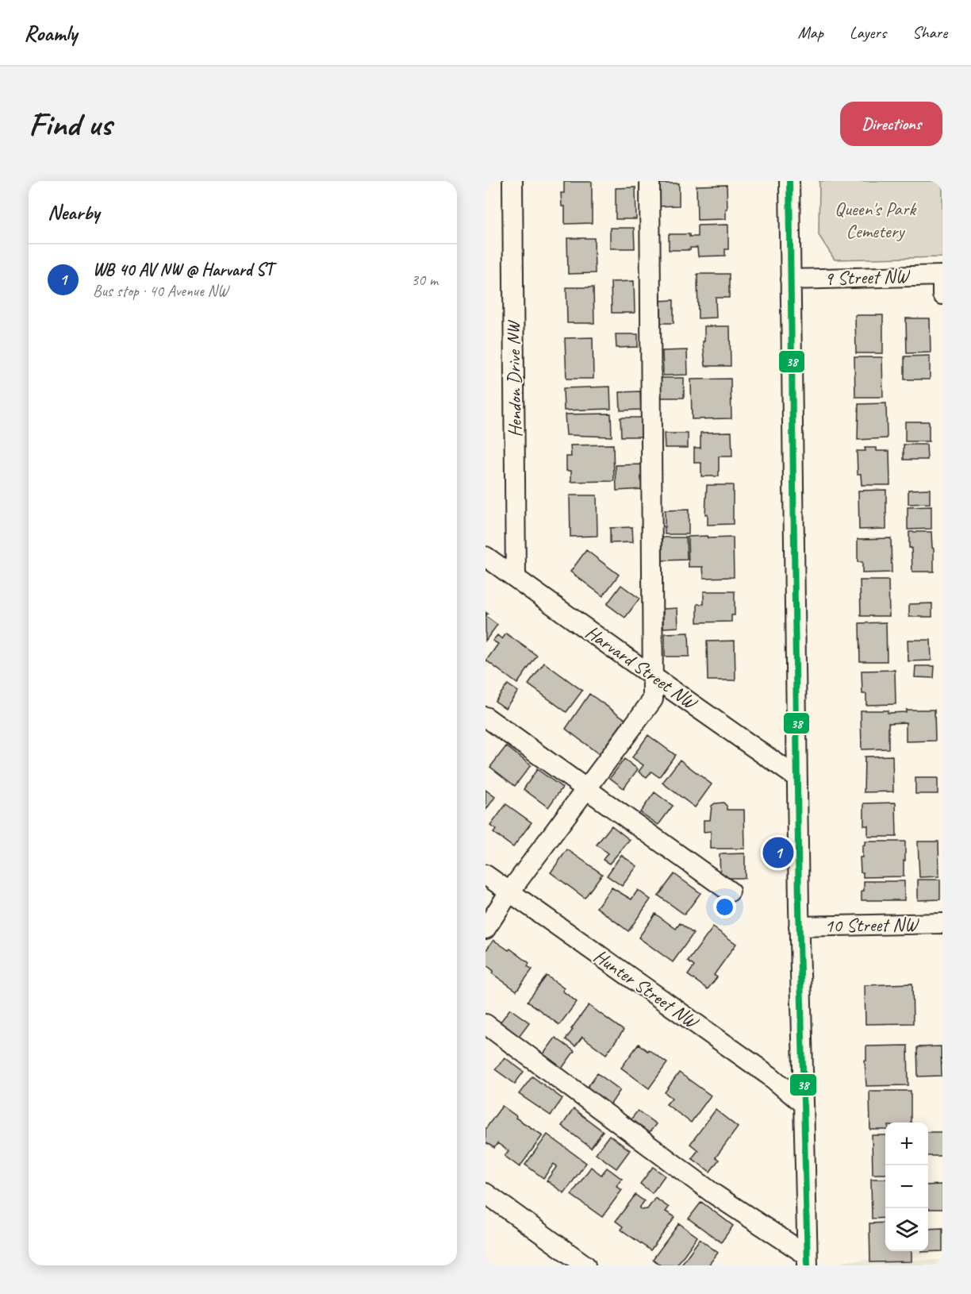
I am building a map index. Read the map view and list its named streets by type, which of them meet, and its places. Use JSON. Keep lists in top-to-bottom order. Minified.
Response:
{"streets":{"street":["9 Street NW","Hendon Drive NW","Harvard Street NW","10 Street NW","Hunter Street NW"]},"crossings":[["Hendon Drive NW","Harvard Street NW"]],"parks":["Queen's Park Cemetery"],"lines":["transit line 38"],"page":{"header":"Roamly","nav":["Map","Layers","Share"],"buttons":"Directions","title":"Find us","heading":"Nearby","list":[{"mark":"1","name":"WB 40 AV NW @ Harvard ST","note":"Bus stop · 40 Avenue NW","value":"30 m"}],"pins":"1","map_buttons":["+","−"]}}
